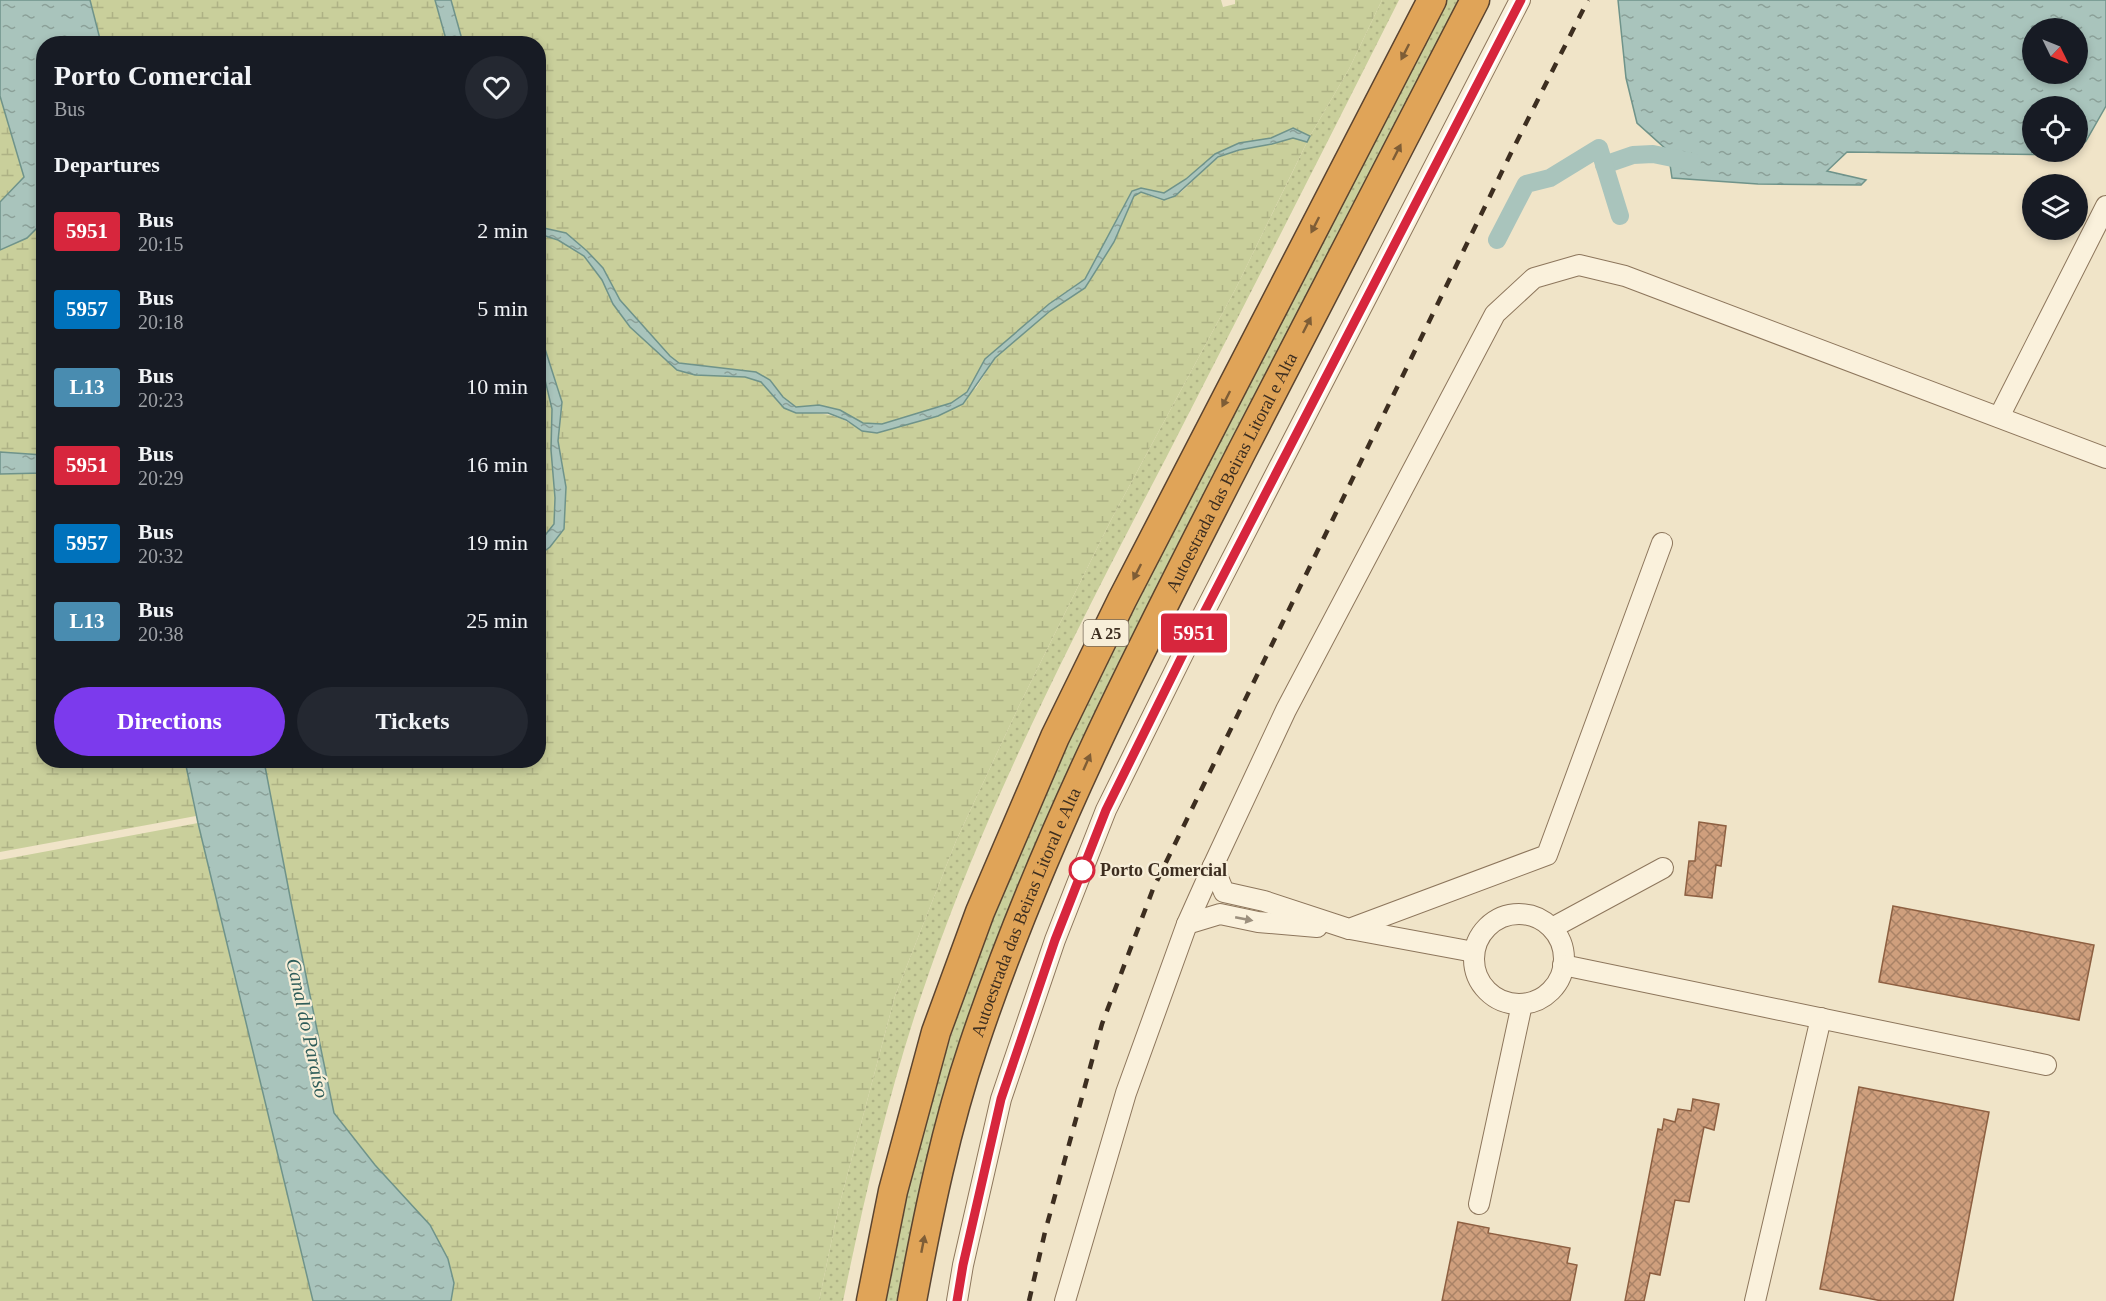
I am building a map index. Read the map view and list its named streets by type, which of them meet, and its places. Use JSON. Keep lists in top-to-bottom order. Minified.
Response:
{"streets":{"highway":["Autoestrada das Beiras Litoral e Alta","A 25"]},"water":["Canal do Paraíso"],"places":["Porto Comercial"],"lines":["bus line 5951"],"north":"bottom right","page":{"on_map":"5951","heading":[["Porto Comercial","Bus"],"Departures"],"list":[{"mark":"5951","name":"Bus","note":"20:15","value":"2 min"},{"mark":"5957","name":"Bus","note":"20:18","value":"5 min"},{"mark":"L13","name":"Bus","note":"20:23","value":"10 min"},{"mark":"5951","name":"Bus","note":"20:29","value":"16 min"},{"mark":"5957","name":"Bus","note":"20:32","value":"19 min"},{"mark":"L13","name":"Bus","note":"20:38","value":"25 min"}],"buttons":["Directions","Tickets"]}}
